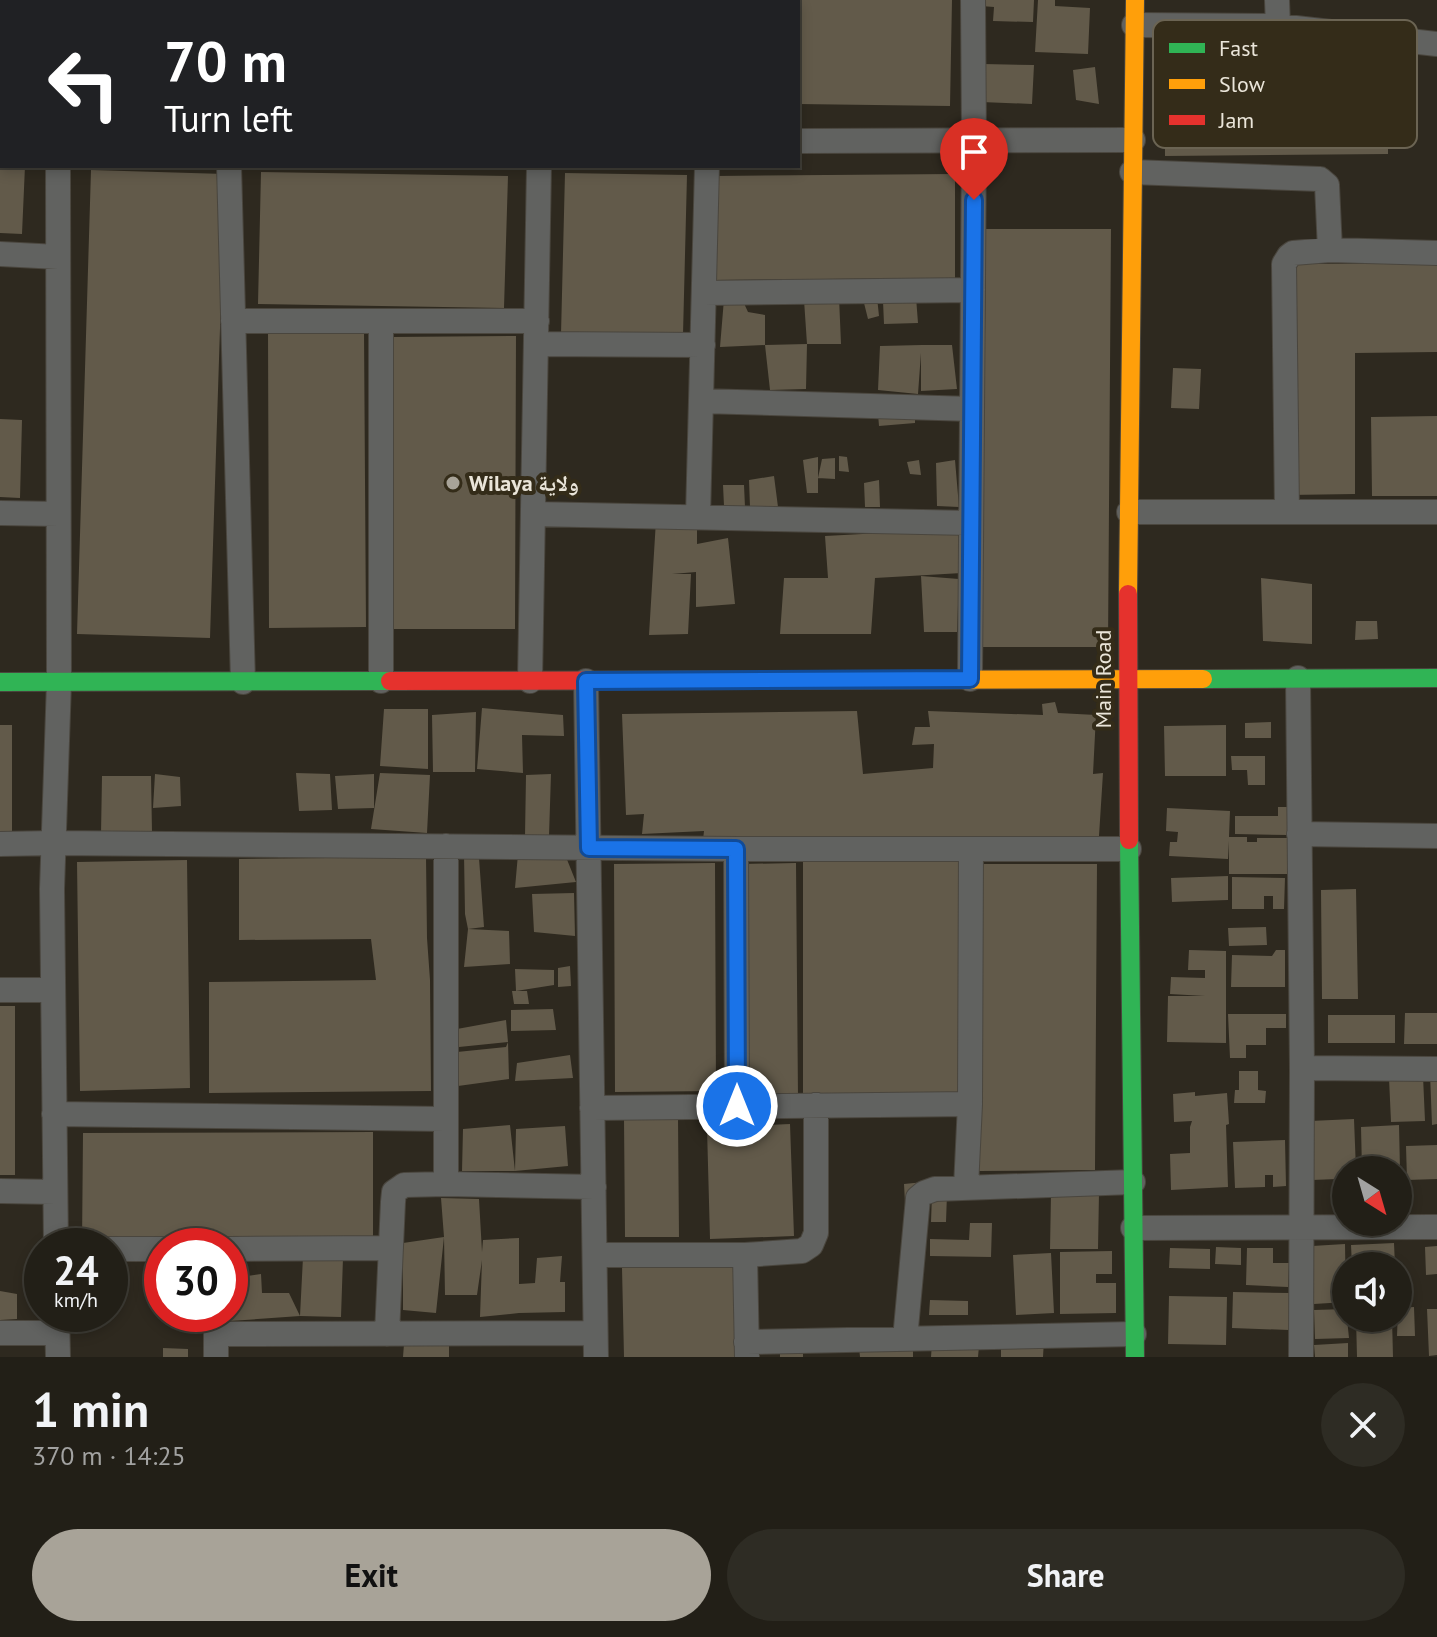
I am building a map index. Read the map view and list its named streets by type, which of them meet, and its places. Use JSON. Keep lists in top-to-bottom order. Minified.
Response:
{"streets":{"street":["Main Road"]},"places":["Wilaya ولاية"],"legend":["Fast","Slow","Jam"],"north":"bottom right","page":{"turn":["70 m","Turn left"],"speed":"24 km/h","limit":"30","heading":["1 min","370 m · 14:25"],"buttons":["Exit","Share"]}}
